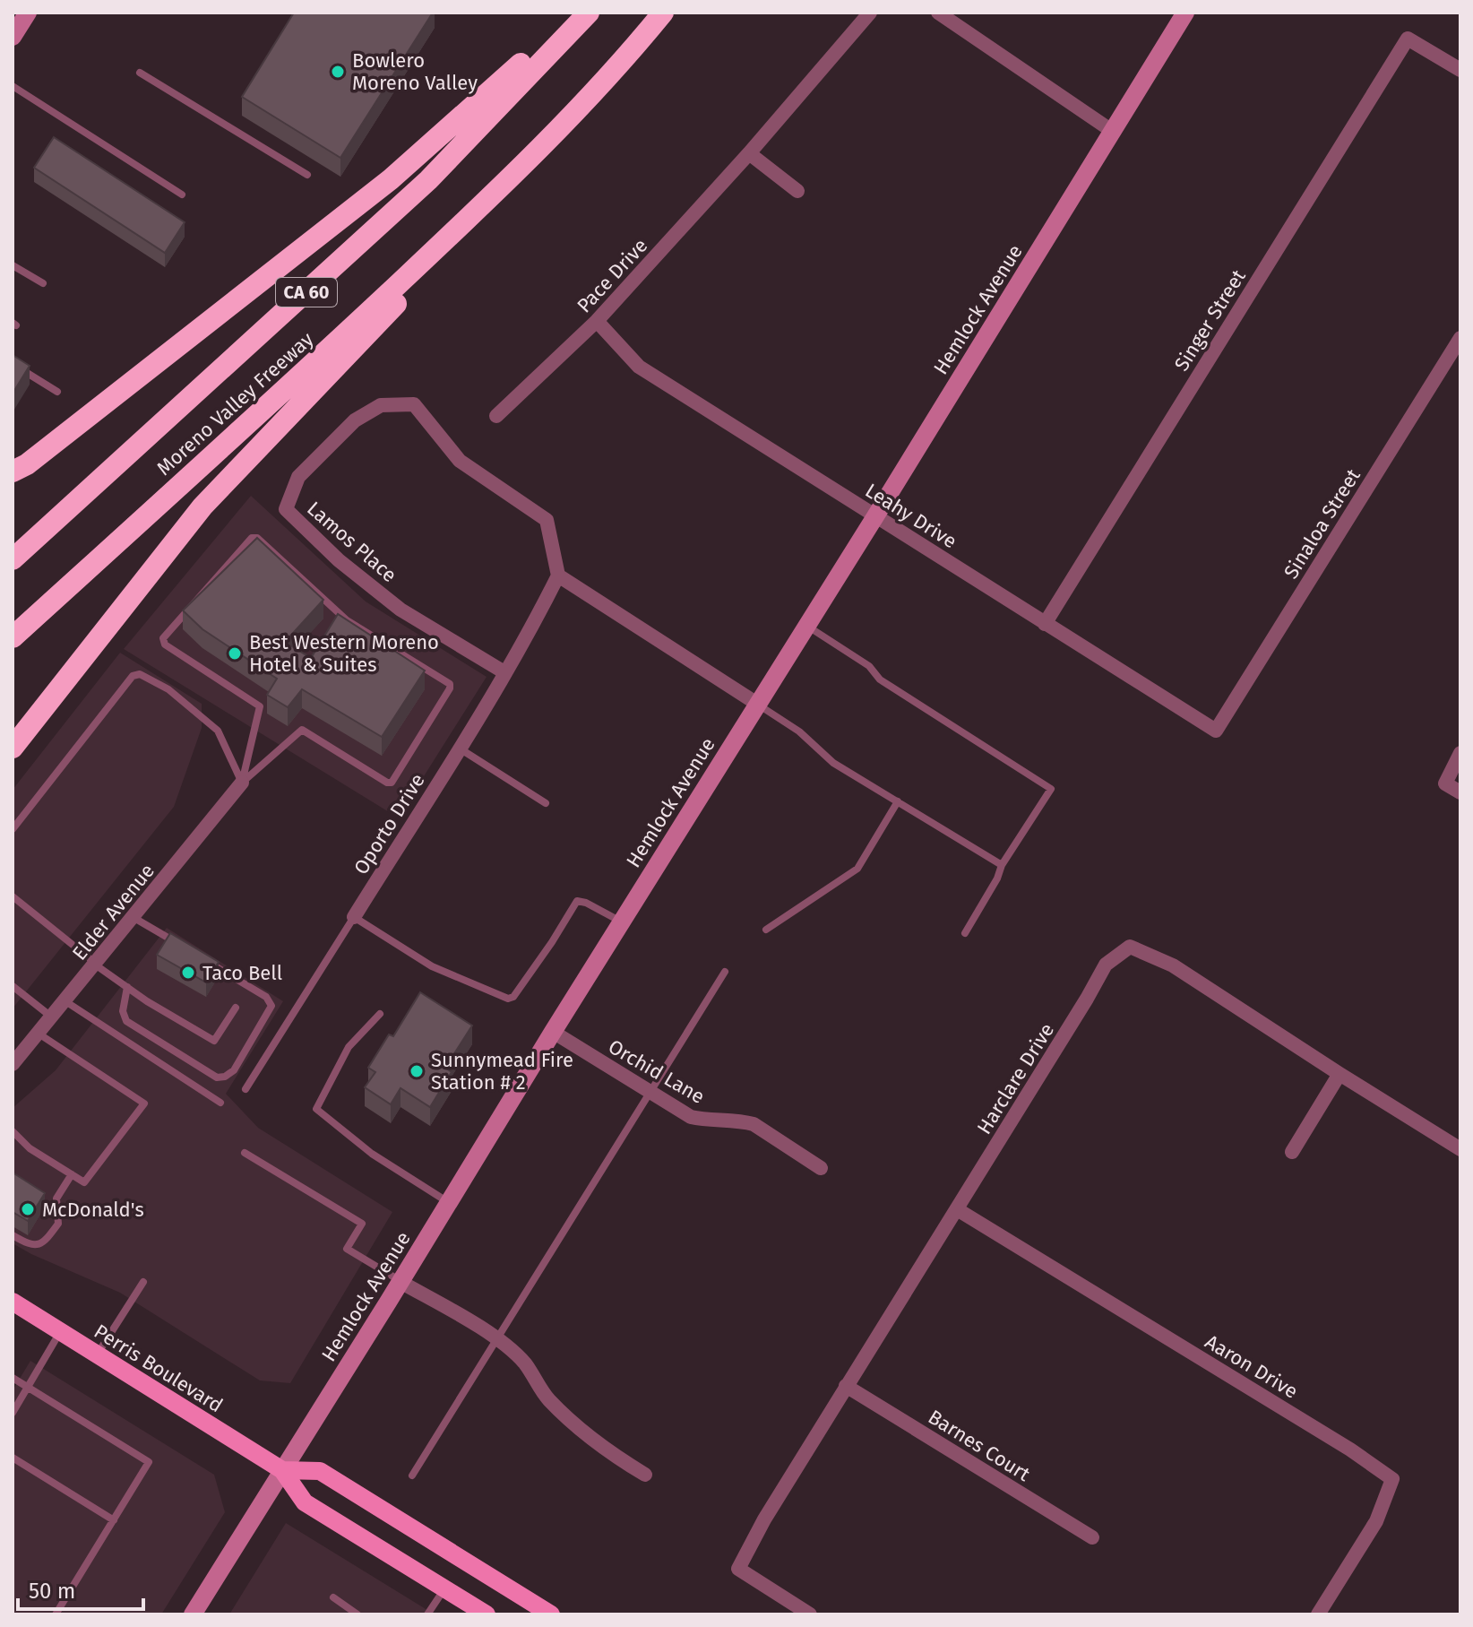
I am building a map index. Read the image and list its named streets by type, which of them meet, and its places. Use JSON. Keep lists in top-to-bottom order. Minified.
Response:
{"streets":{"highway":["CA 60","Moreno Valley Freeway"],"main road":["Perris Boulevard"],"street":["Pace Drive","Hemlock Avenue","Singer Street","Leahy Drive","Sinaloa Street","Lamos Place","Oporto Drive","Elder Avenue","Orchid Lane","Harclare Drive","Aaron Drive","Barnes Court"]},"crossings":[["Pace Drive","Leahy Drive"],["Hemlock Avenue","Leahy Drive"],["Hemlock Avenue","Orchid Lane"],["Hemlock Avenue","Perris Boulevard"],["Singer Street","Leahy Drive"],["Leahy Drive","Sinaloa Street"],["Lamos Place","Oporto Drive"],["Harclare Drive","Aaron Drive"],["Harclare Drive","Barnes Court"]],"places":["Bowlero Moreno Valley","Best Western Moreno Hotel & Suites","Taco Bell","Sunnymead Fire Station # 2","McDonald's"],"scale_bar":"50 m"}
